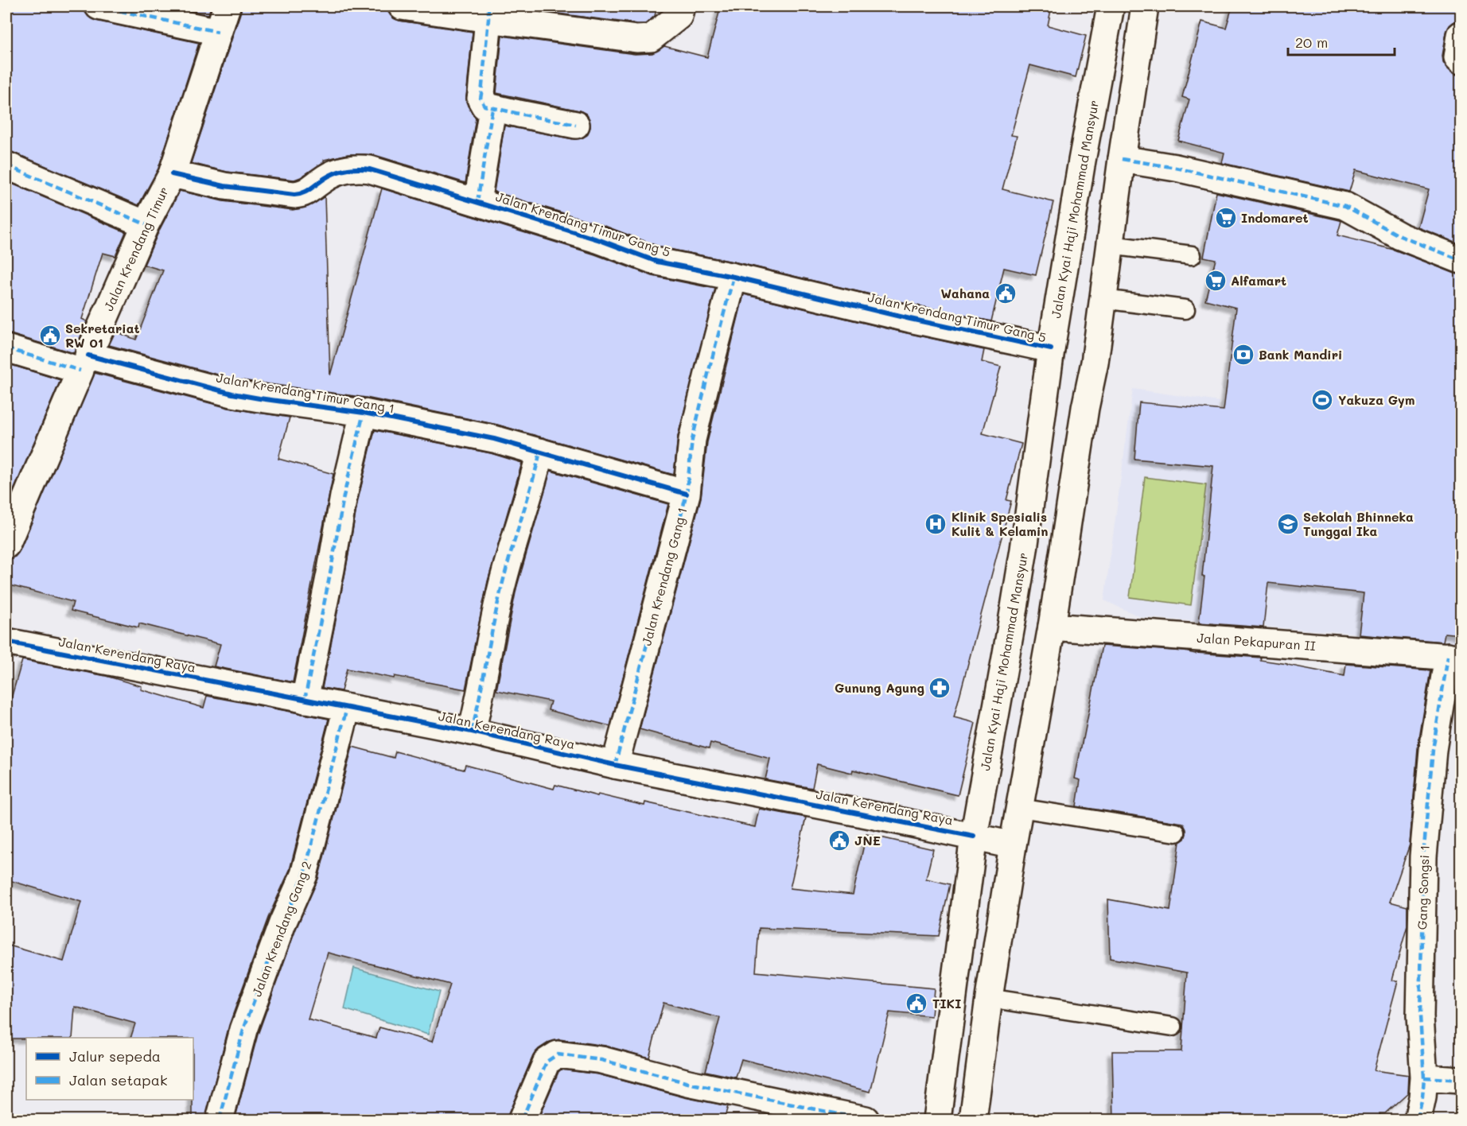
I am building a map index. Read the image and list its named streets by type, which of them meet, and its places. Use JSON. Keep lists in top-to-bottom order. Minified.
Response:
{"streets":{"street":["Jalan Kyai Haji Mohammad Mansyur","Jalan Krendang Timur Gang 5","Jalan Krendang Timur","Jalan Krendang Timur Gang 1","Jalan Krendang Gang 1","Jalan Pekapuran II","Jalan Kerendang Raya","Gang Songsi 1","Jalan Krendang Gang 2"]},"crossings":[["Jalan Kyai Haji Mohammad Mansyur","Jalan Krendang Timur Gang 5"],["Jalan Kyai Haji Mohammad Mansyur","Jalan Pekapuran II"],["Jalan Kyai Haji Mohammad Mansyur","Jalan Kerendang Raya"],["Jalan Krendang Timur Gang 5","Jalan Krendang Timur"],["Jalan Krendang Timur Gang 5","Jalan Krendang Gang 1"],["Jalan Krendang Timur","Jalan Krendang Timur Gang 1"],["Jalan Krendang Timur Gang 1","Jalan Krendang Gang 1"],["Jalan Krendang Gang 1","Jalan Kerendang Raya"],["Jalan Pekapuran II","Gang Songsi 1"],["Jalan Kerendang Raya","Jalan Krendang Gang 2"]],"places":{"supermarket":["Indomaret","Alfamart"],"public building":["Wahana","Sekretariat RW 01","JNE","TIKI"],"bank":["Bank Mandiri"],"sports":["Yakuza Gym"],"hospital":["Klinik Spesialis Kulit & Kelamin"],"school or university":["Sekolah Bhinneka Tunggal Ika"],"pharmacy":["Gunung Agung"]},"legend":["Jalur sepeda","Jalan setapak"],"scale_bar":"20 m"}
